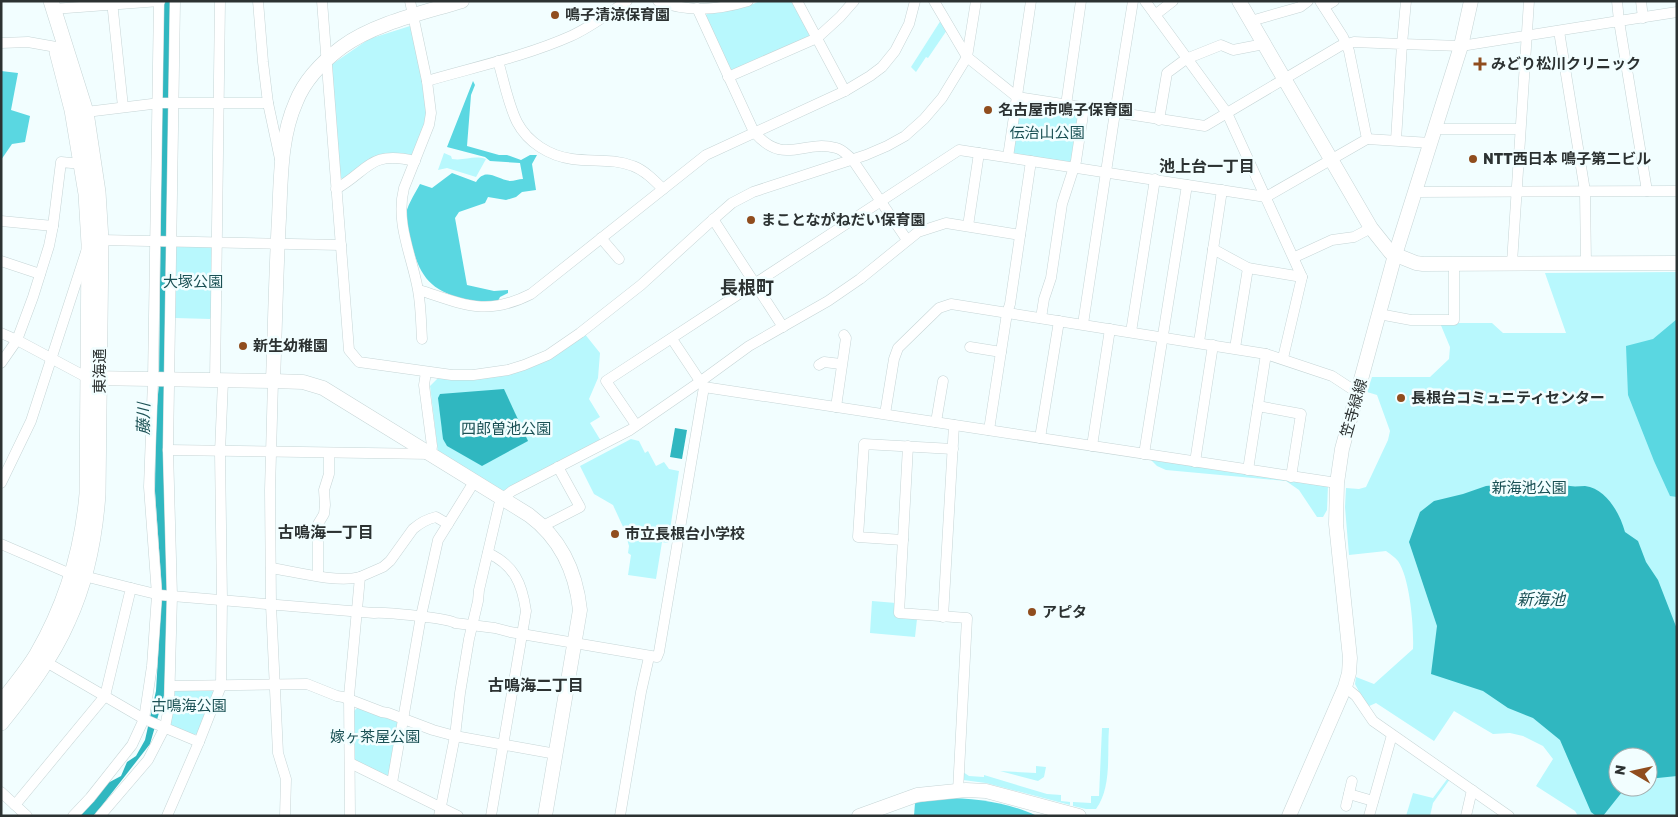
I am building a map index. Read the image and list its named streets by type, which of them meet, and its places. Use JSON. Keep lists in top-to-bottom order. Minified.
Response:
{"streets":{"main road":["東海通"],"street":["笠寺緑線"]},"districts":["池上台一丁目","長根町","古鳴海一丁目","古鳴海二丁目"],"water":["藤川","新海池"],"parks":["伝治山公園","大塚公園","四郎曽池公園","新海池公園","古鳴海公園","嫁ヶ茶屋公園"],"places":{"other":["鳴子清涼保育園","名古屋市鳴子保育園","NTT西日本 鳴子第二ビル","まことながねだい保育園","新生幼稚園","長根台コミュニティセンター","市立長根台小学校","アピタ"],"health":["みどり松川クリニック"]},"north":"left"}
